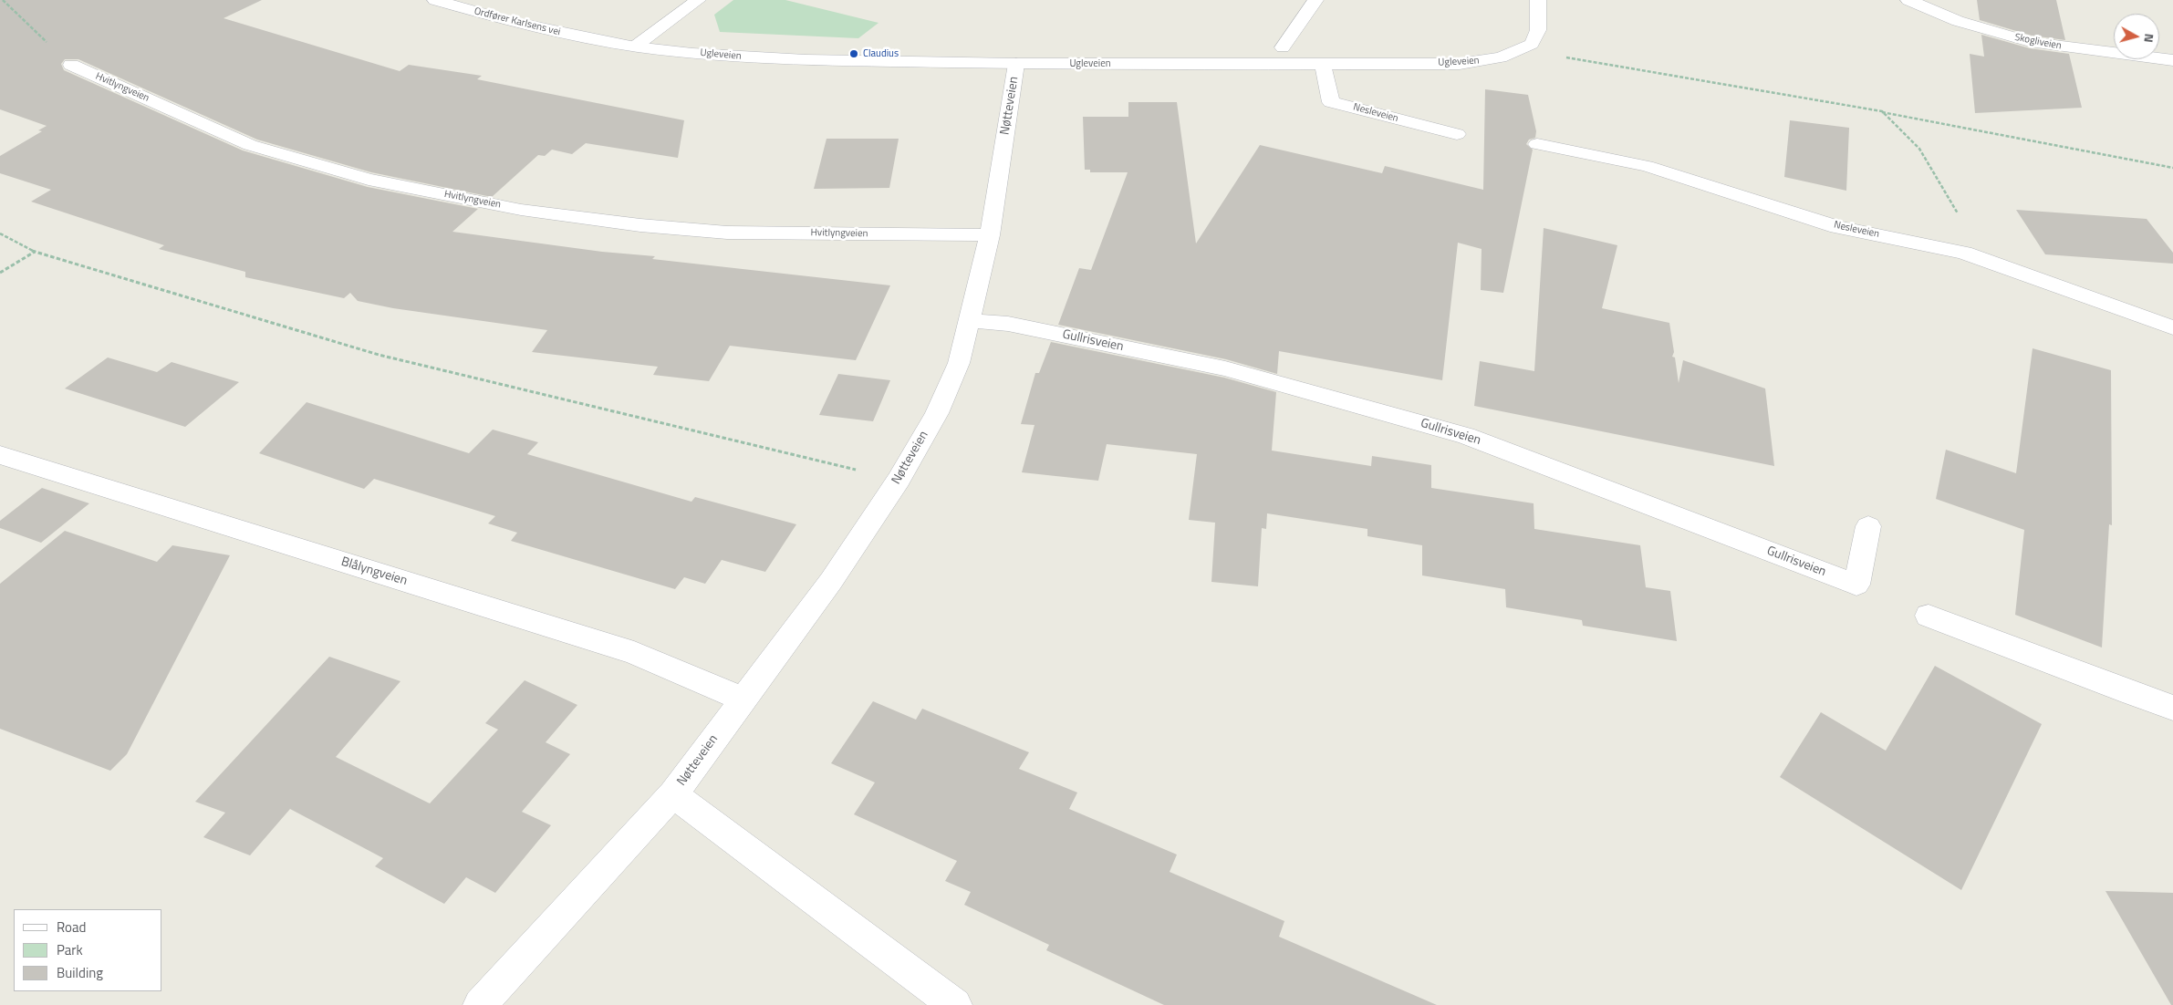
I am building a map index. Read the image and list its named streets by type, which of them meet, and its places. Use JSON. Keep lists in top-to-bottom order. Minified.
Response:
{"streets":{"street":["Ordfører Karlsens vei","Skogliveien","Ugleveien","Hvitlyngveien","Nøtteveien","Nesleveien","Gullrisveien","Blålyngveien"]},"crossings":[["Ordfører Karlsens vei","Ugleveien"],["Ugleveien","Nøtteveien"],["Ugleveien","Nesleveien"],["Hvitlyngveien","Nøtteveien"],["Nøtteveien","Gullrisveien"],["Nøtteveien","Blålyngveien"]],"places":["Claudius"],"legend":["Road","Park","Building"],"north":"right"}
